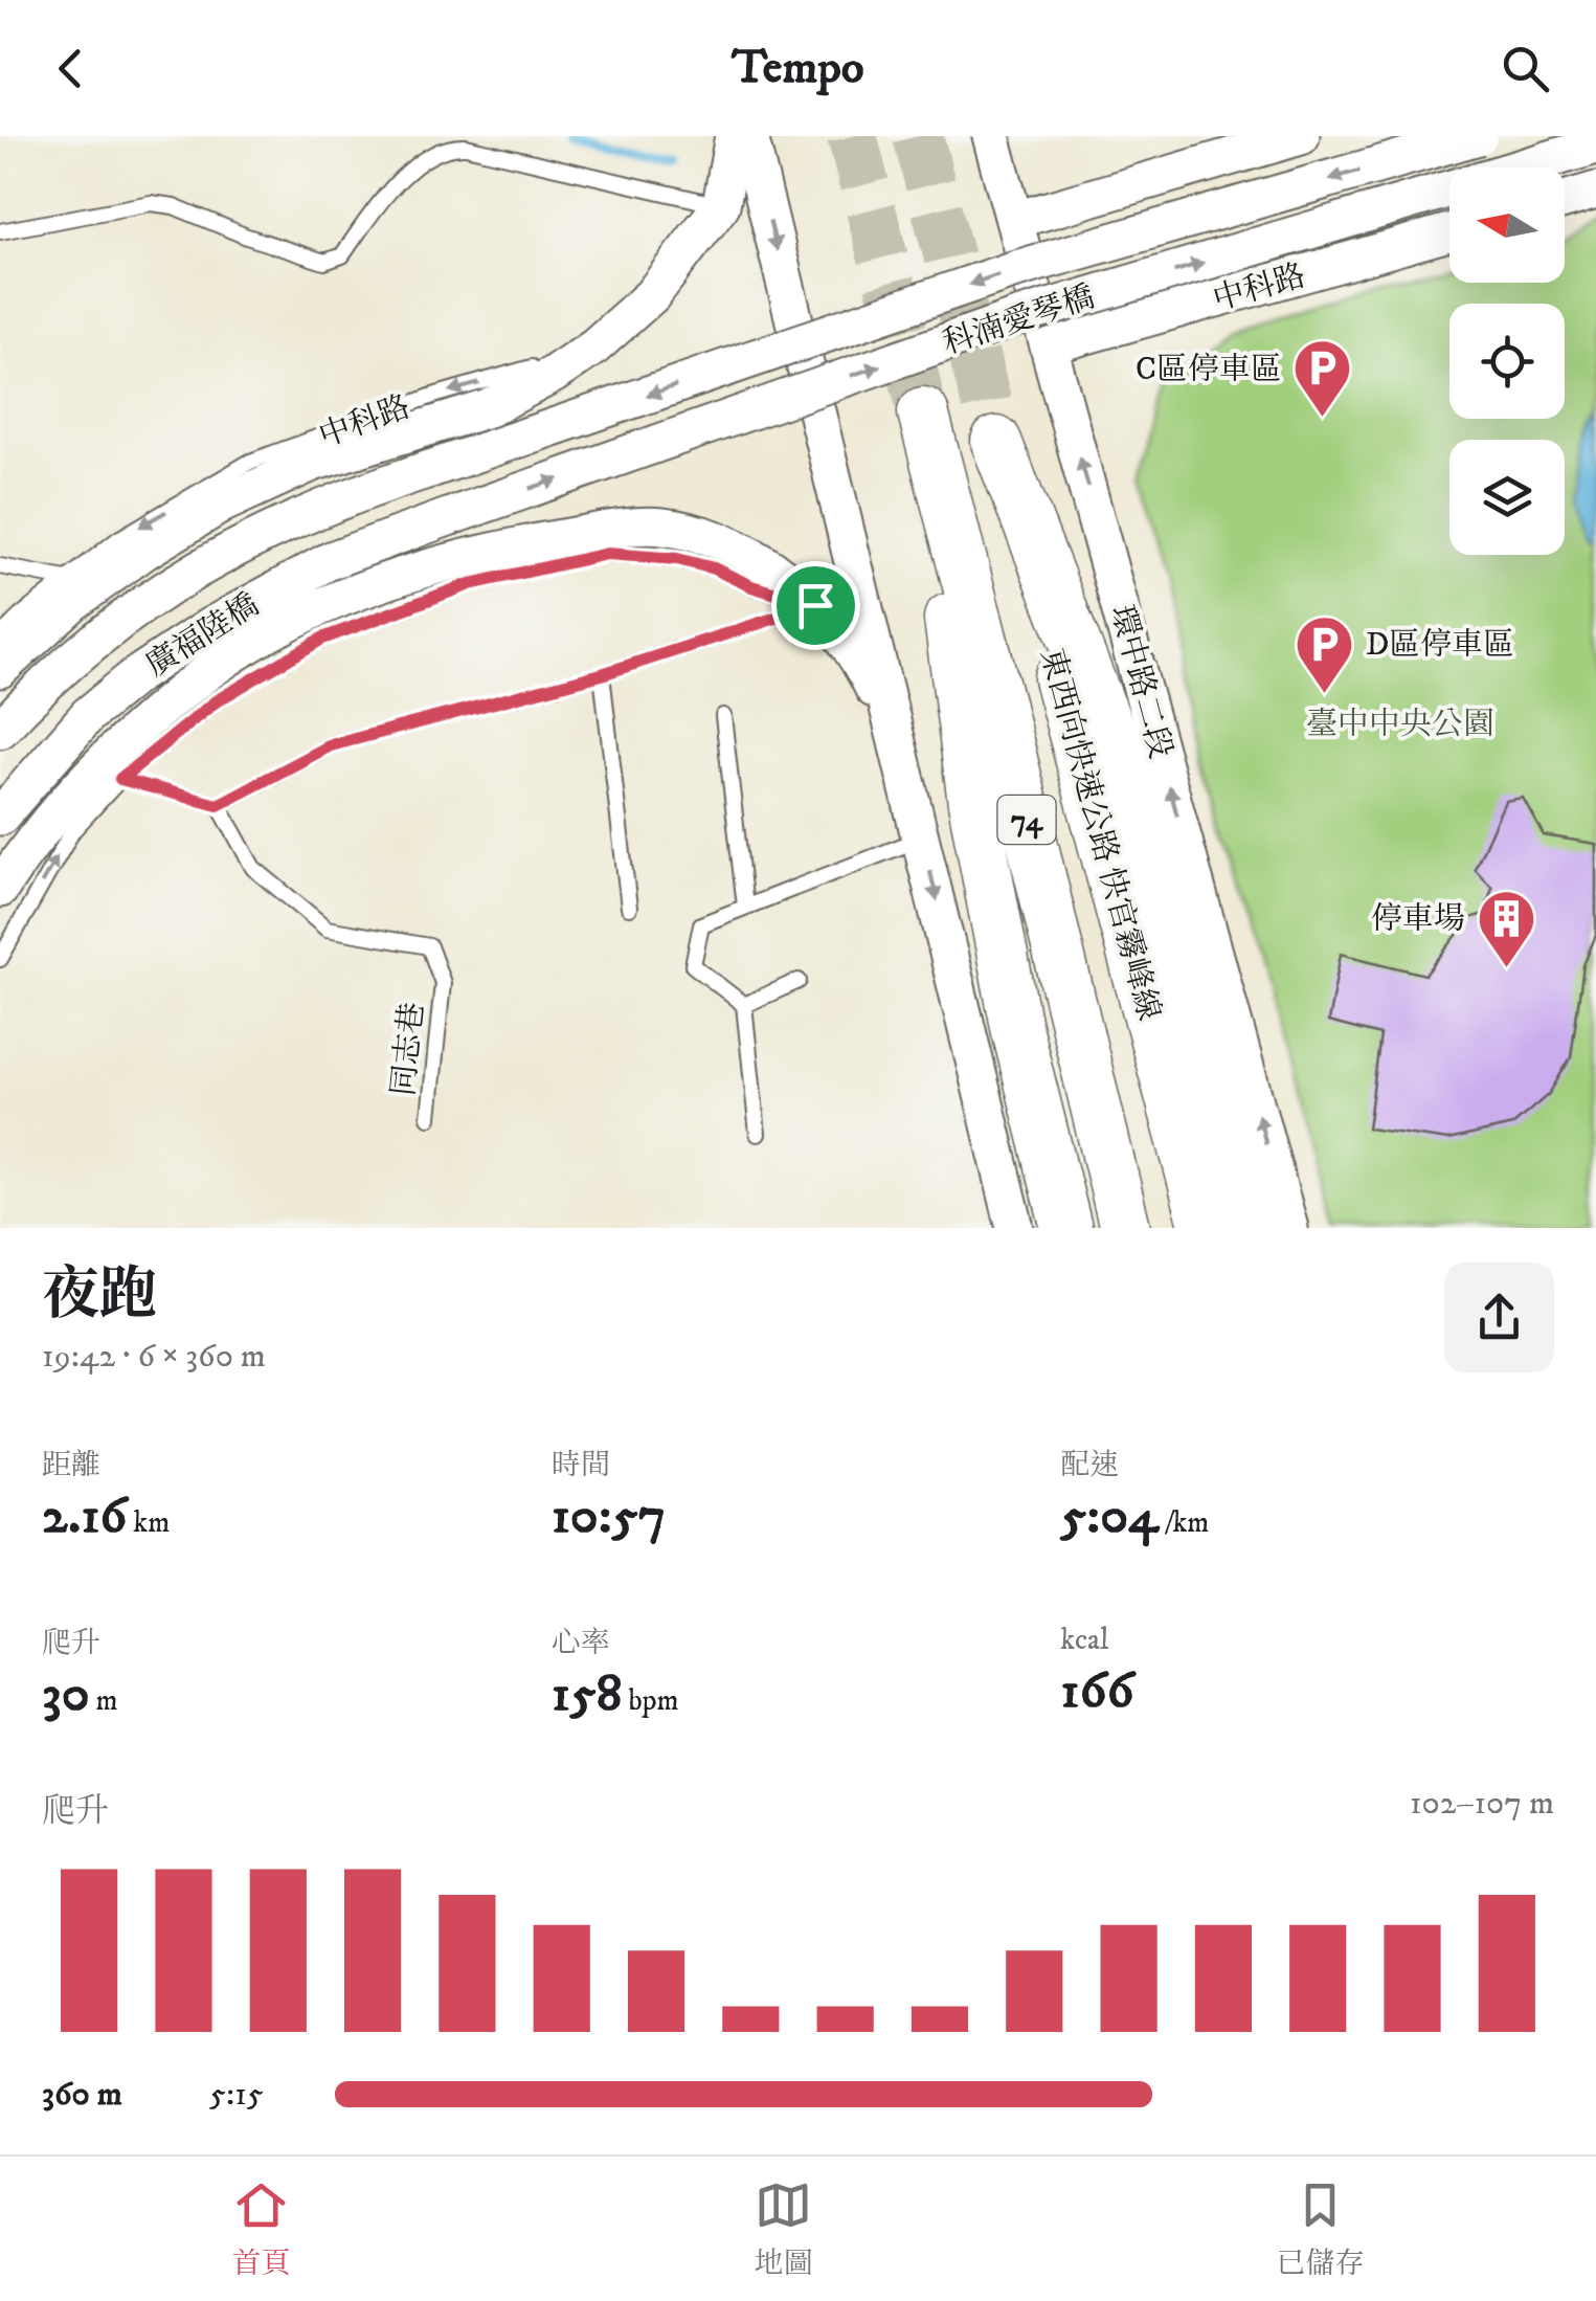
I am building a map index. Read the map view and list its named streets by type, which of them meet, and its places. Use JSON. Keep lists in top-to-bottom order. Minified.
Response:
{"streets":{"highway":["74","東西向快速公路 快官霧峰線"],"street":["中科路","科湳愛琴橋","廣福陸橋","環中路二段"],"lane":["同志巷"]},"crossings":[["中科路","環中路二段"],["科湳愛琴橋","廣福陸橋"]],"parks":["臺中中央公園"],"places":{"parking":["C區停車區","D區停車區"],"building":["停車場"]},"north":"left","page":{"header":"Tempo","heading":["夜跑","19:42 · 6 × 360 m"],"stats":[["距離","2.16 km"],["時間","10:57"],["配速","5:04 /km"],["爬升","30 m"],["心率","158 bpm"],["kcal","166"]],"chart":["爬升","102–107 m"],"list":[{"name":"360 m","note":"5:15"}],"tabs":["首頁","地圖","已儲存"]}}
